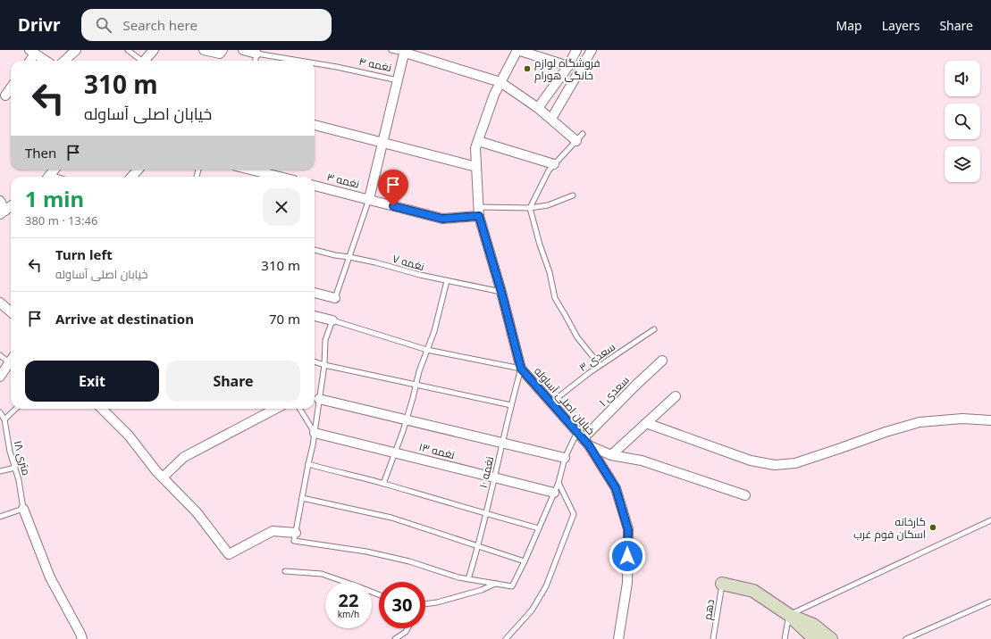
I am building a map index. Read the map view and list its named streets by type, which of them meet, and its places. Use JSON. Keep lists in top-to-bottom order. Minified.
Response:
{"streets":{"street":["نغمه ۴","نغمه ۳","سعدی ۱","خیابان اصلی آساوله","نغمه ۱۳"],"lane":["نغمه ۷","سعدی ۳","۱۸ متری","نغمه ۱۰","دهم"]},"crossings":[["نغمه ۷","خیابان اصلی آساوله"],["سعدی ۳","خیابان اصلی آساوله"],["سعدی ۱","خیابان اصلی آساوله"],["خیابان اصلی آساوله","نغمه ۱۰"],["نغمه ۱۳","نغمه ۱۰"]],"places":["فروشگاه لوازم خانگی هورام","کارخانه اسکان فوم غرب"],"page":{"header":"Drivr","search":"Search here","nav":["Map","Layers","Share"],"turn":["310 m","خیابان اصلی آساوله"],"then":"Then","heading":["1 min","380 m · 13:46"],"list":[{"name":"Turn left","note":"خیابان اصلی آساوله","value":"310 m"},{"name":"Arrive at destination","value":"70 m"}],"buttons":["Exit","Share"],"speed":"22 km/h","limit":"30"}}
